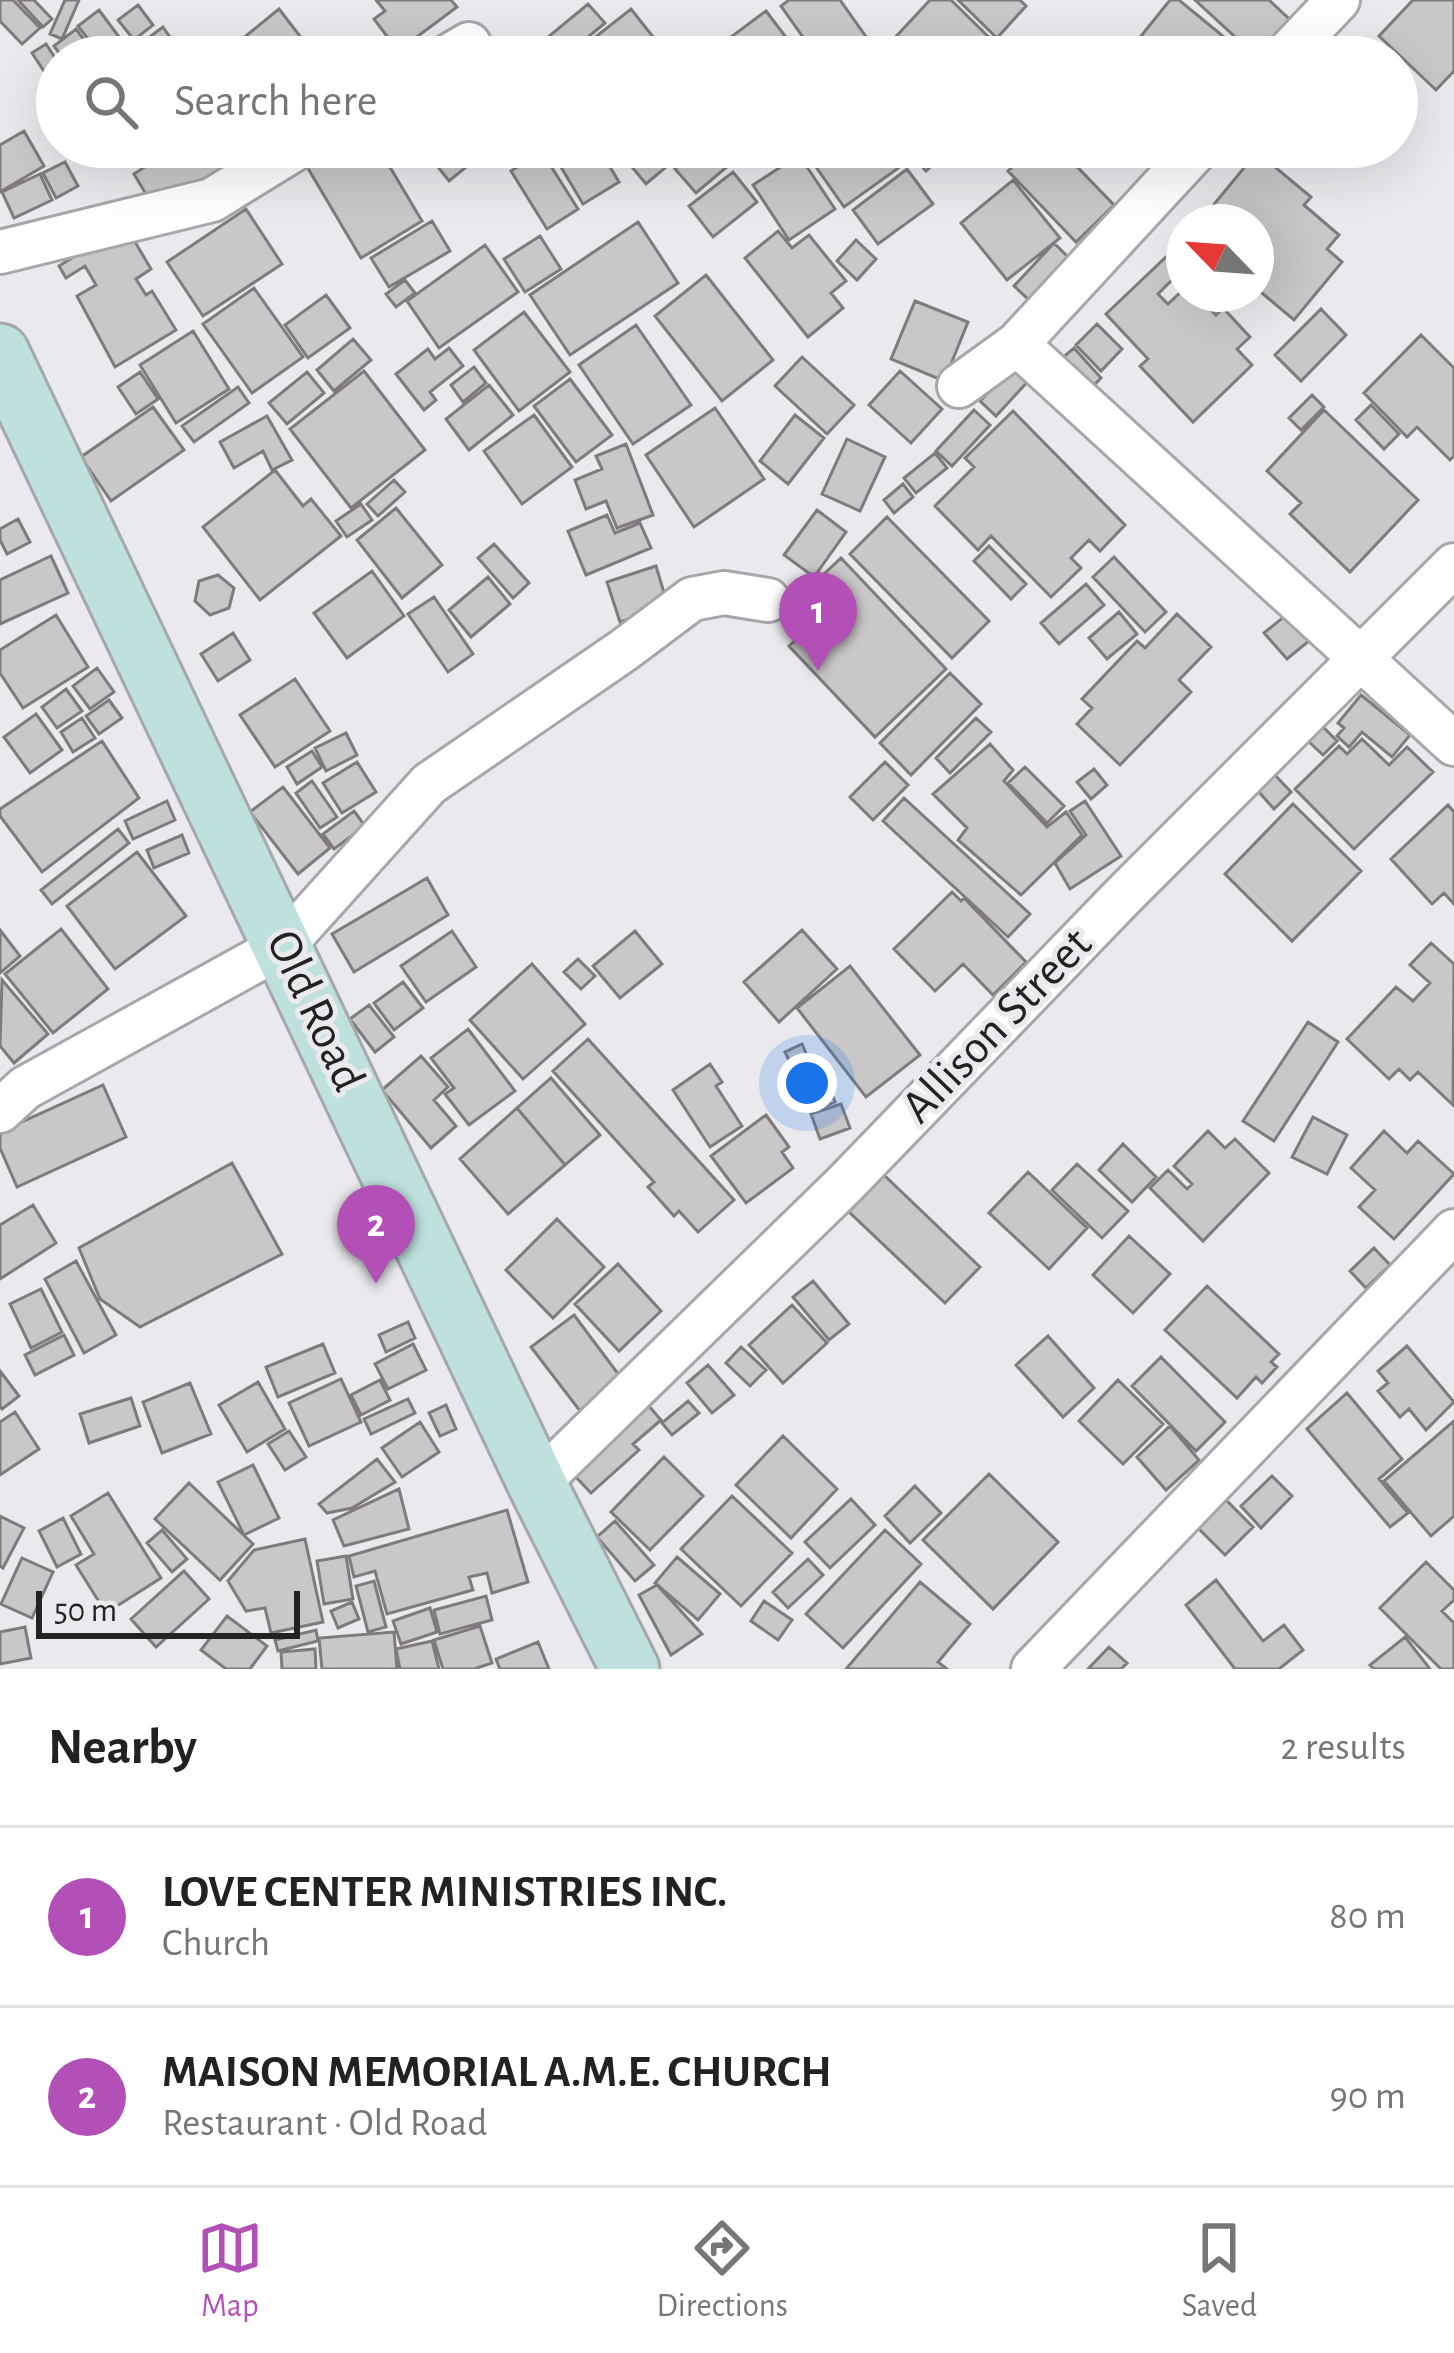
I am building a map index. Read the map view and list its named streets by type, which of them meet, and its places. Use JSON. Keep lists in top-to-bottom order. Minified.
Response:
{"streets":{"street":["Old Road","Allison Street"]},"crossings":[["Old Road","Allison Street"]],"scale_bar":"50 m","north":"top left","page":{"search":"Search here","pins":["1","2"],"scale":"50 m","heading":["Nearby","2 results"],"list":[{"mark":"1","name":"LOVE CENTER MINISTRIES INC.","note":"Church","value":"80 m"},{"mark":"2","name":"MAISON MEMORIAL A.M.E. CHURCH","note":"Restaurant · Old Road","value":"90 m"}],"nav":["Map","Directions","Saved"]}}
